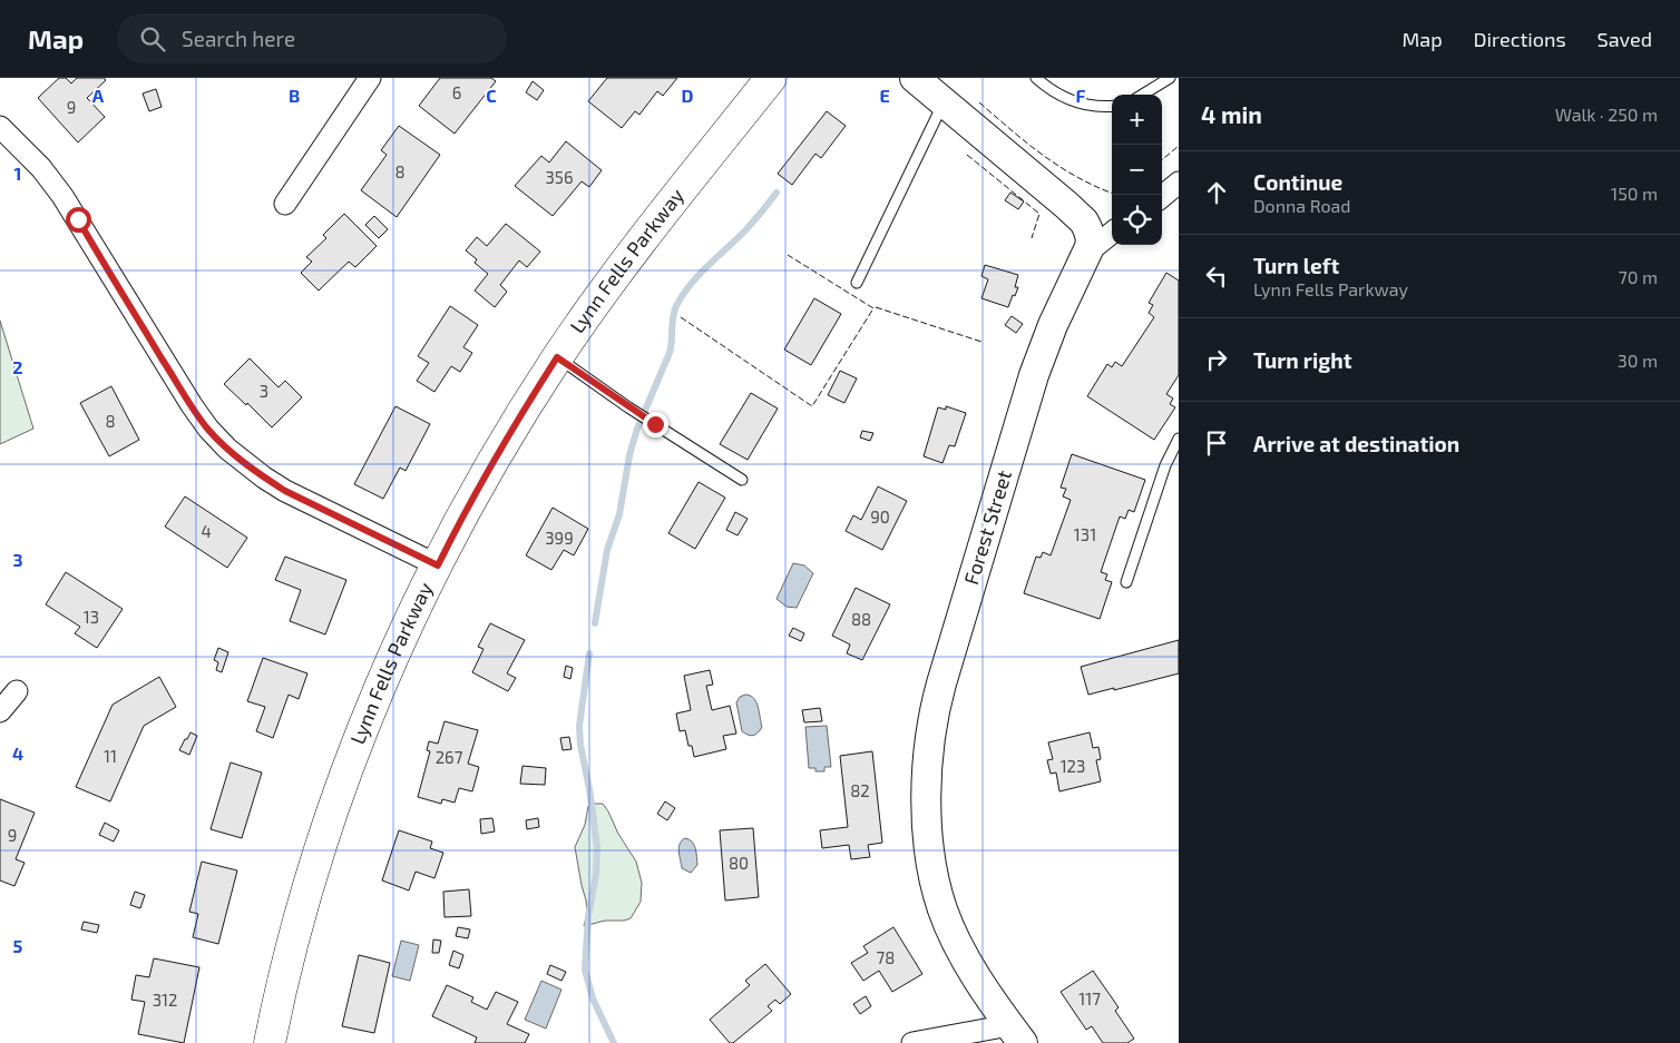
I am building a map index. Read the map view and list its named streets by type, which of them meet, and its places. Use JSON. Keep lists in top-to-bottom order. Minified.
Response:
{"streets":{"main road":["Lynn Fells Parkway"],"street":["Forest Street"]},"house_numbers":["6","9","8","356","3","8","90","4","131","399","13","88","11","267","123","82","9","80","78","117","312"],"page":{"header":"Map","search":"Search here","nav":["Map","Directions","Saved"],"heading":["4 min","Walk · 250 m"],"map_buttons":["+","−"],"list":[["Continue","Donna Road","150 m"],["Turn left","Lynn Fells Parkway","70 m"],["Turn right","30 m"],"Arrive at destination"]},"grid":{"columns":["A","B","C","D","E","F"],"rows":["1","2","3","4","5"]}}
